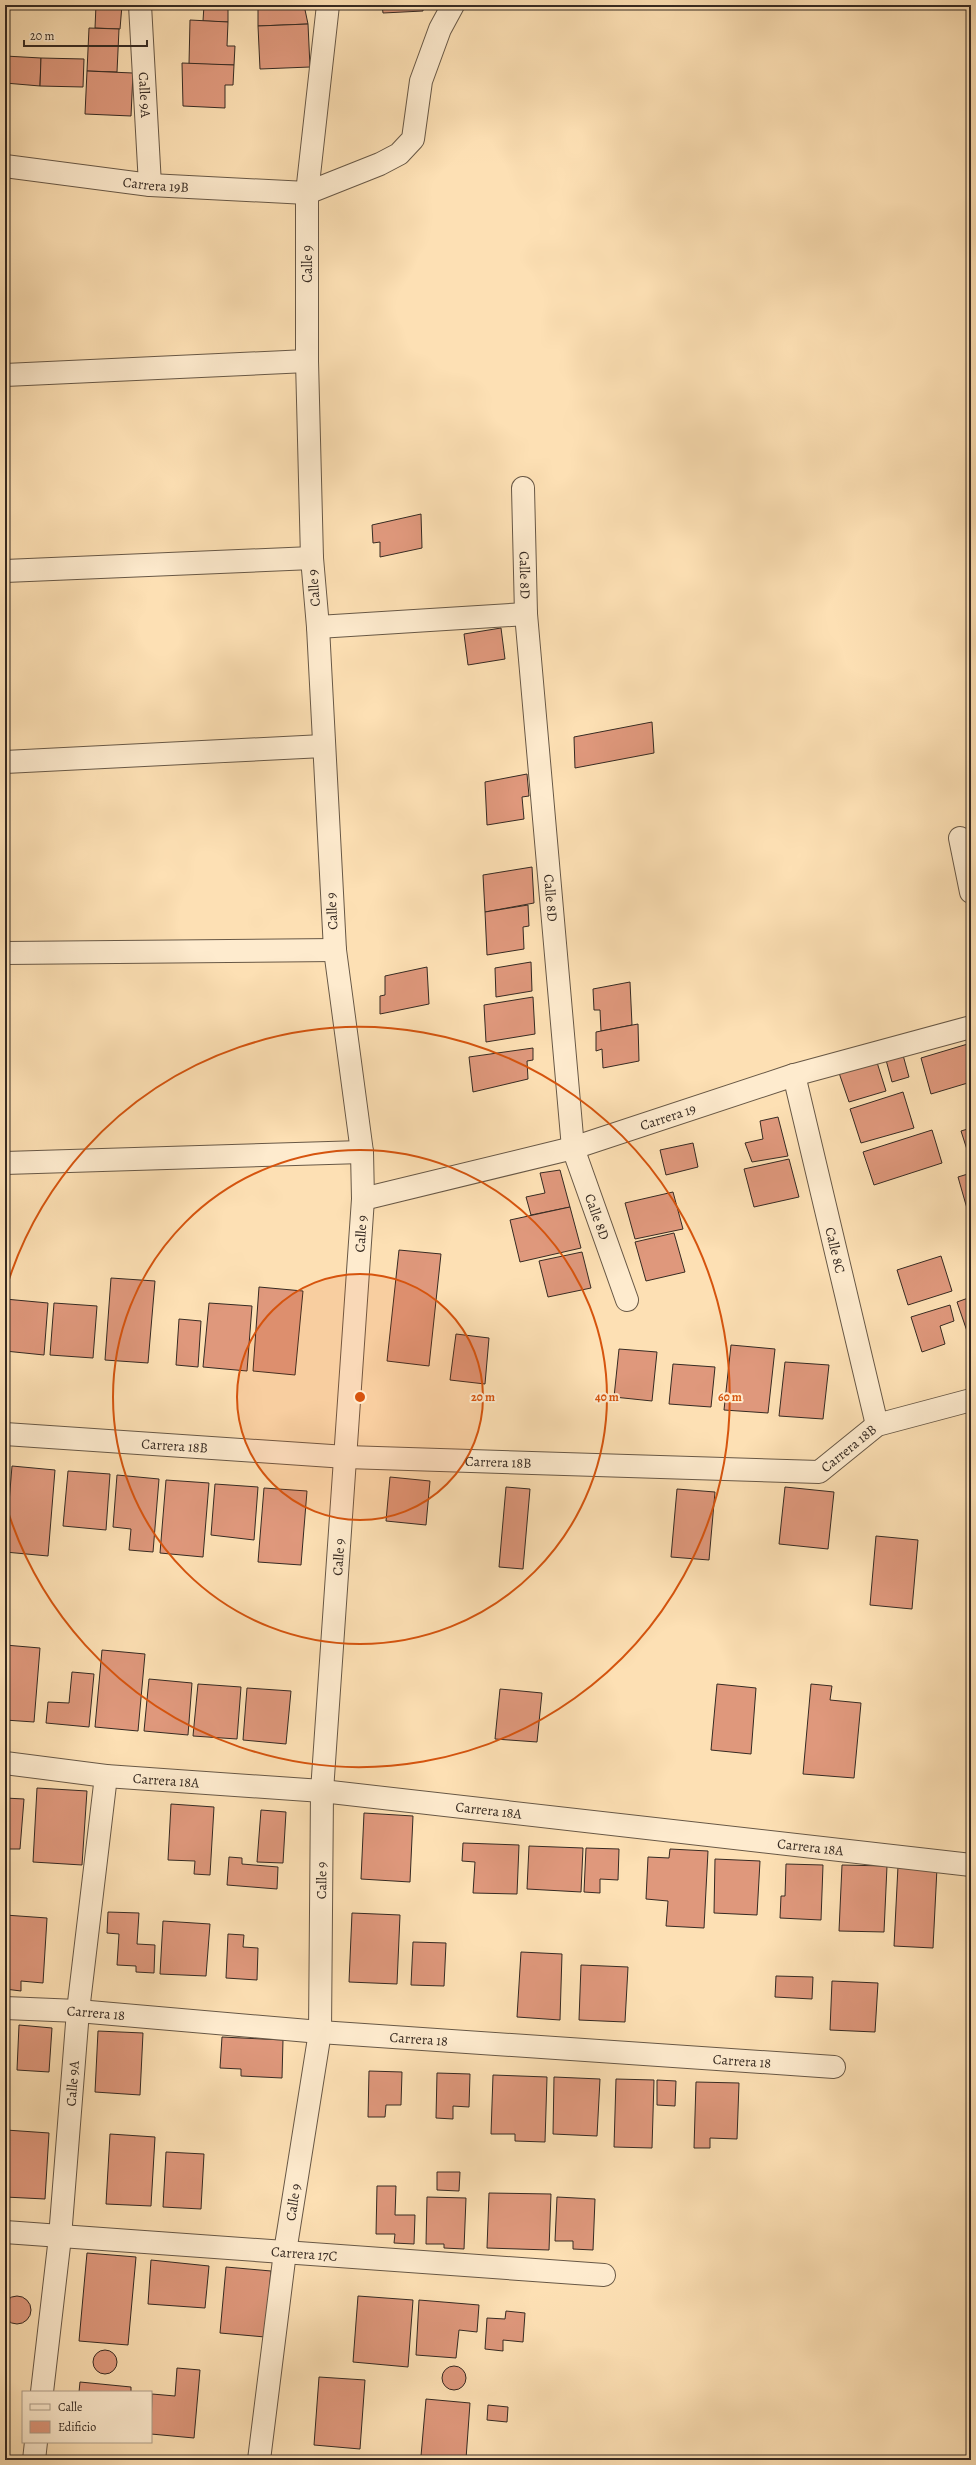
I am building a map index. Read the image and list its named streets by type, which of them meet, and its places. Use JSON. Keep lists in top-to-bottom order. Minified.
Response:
{"streets":{"street":["Calle 9A","Carrera 19B","Calle 9","Calle 8D","Carrera 19","Calle 8C","Carrera 18B","Carrera 18A","Carrera 18","Carrera 17C"]},"crossings":[["Calle 9A","Carrera 19B"],["Calle 9A","Carrera 18A"],["Calle 9A","Carrera 18"],["Calle 9A","Carrera 17C"],["Carrera 19B","Calle 9"],["Calle 9","Carrera 19"],["Calle 9","Carrera 18B"],["Calle 9","Carrera 18A"],["Calle 9","Carrera 18"],["Calle 9","Carrera 17C"],["Calle 8D","Carrera 19"],["Carrera 19","Calle 8C"],["Calle 8C","Carrera 18B"]],"legend":["Calle","Edificio"],"scale_bar":"20 m","rings":["20 m","40 m","60 m"]}
